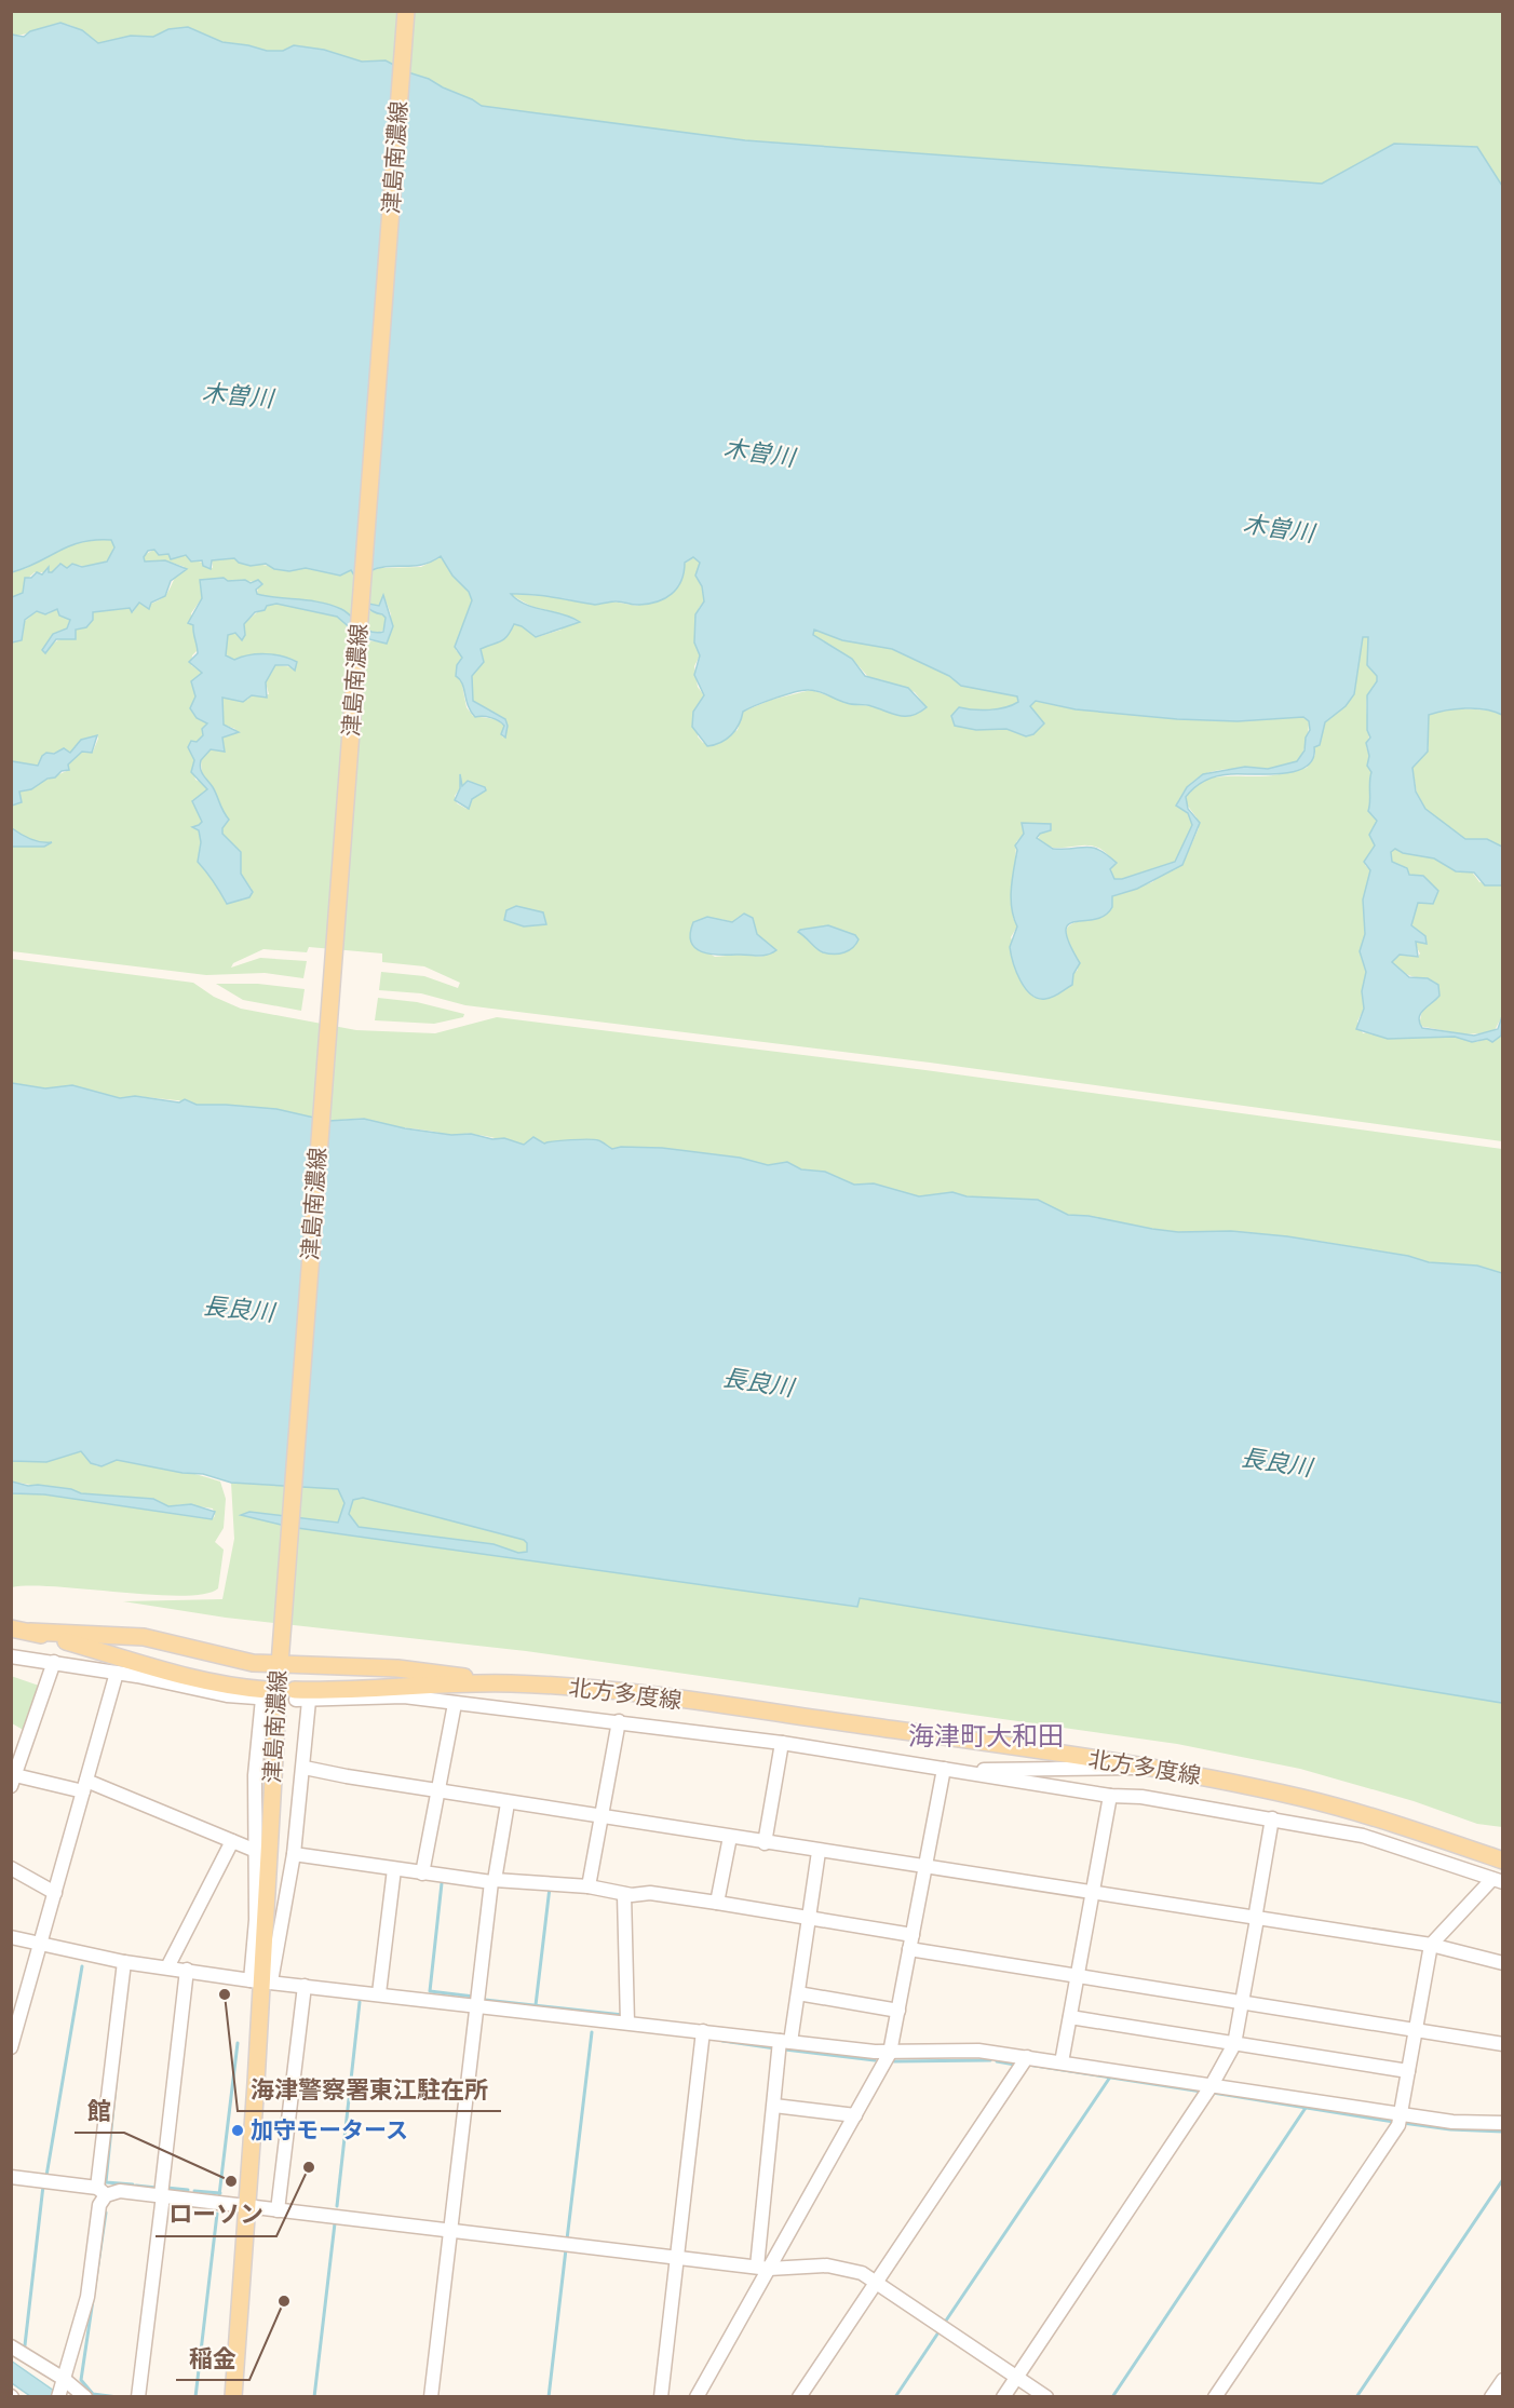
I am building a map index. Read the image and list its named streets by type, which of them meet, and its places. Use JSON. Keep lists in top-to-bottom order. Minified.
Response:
{"streets":{"main road":["津島南濃線","北方多度線"]},"districts":["海津町大和田"],"water":["木曽川","長良川"],"places":["海津警察署東江駐在所","加守モータース","ローソン","館","稲金"]}
